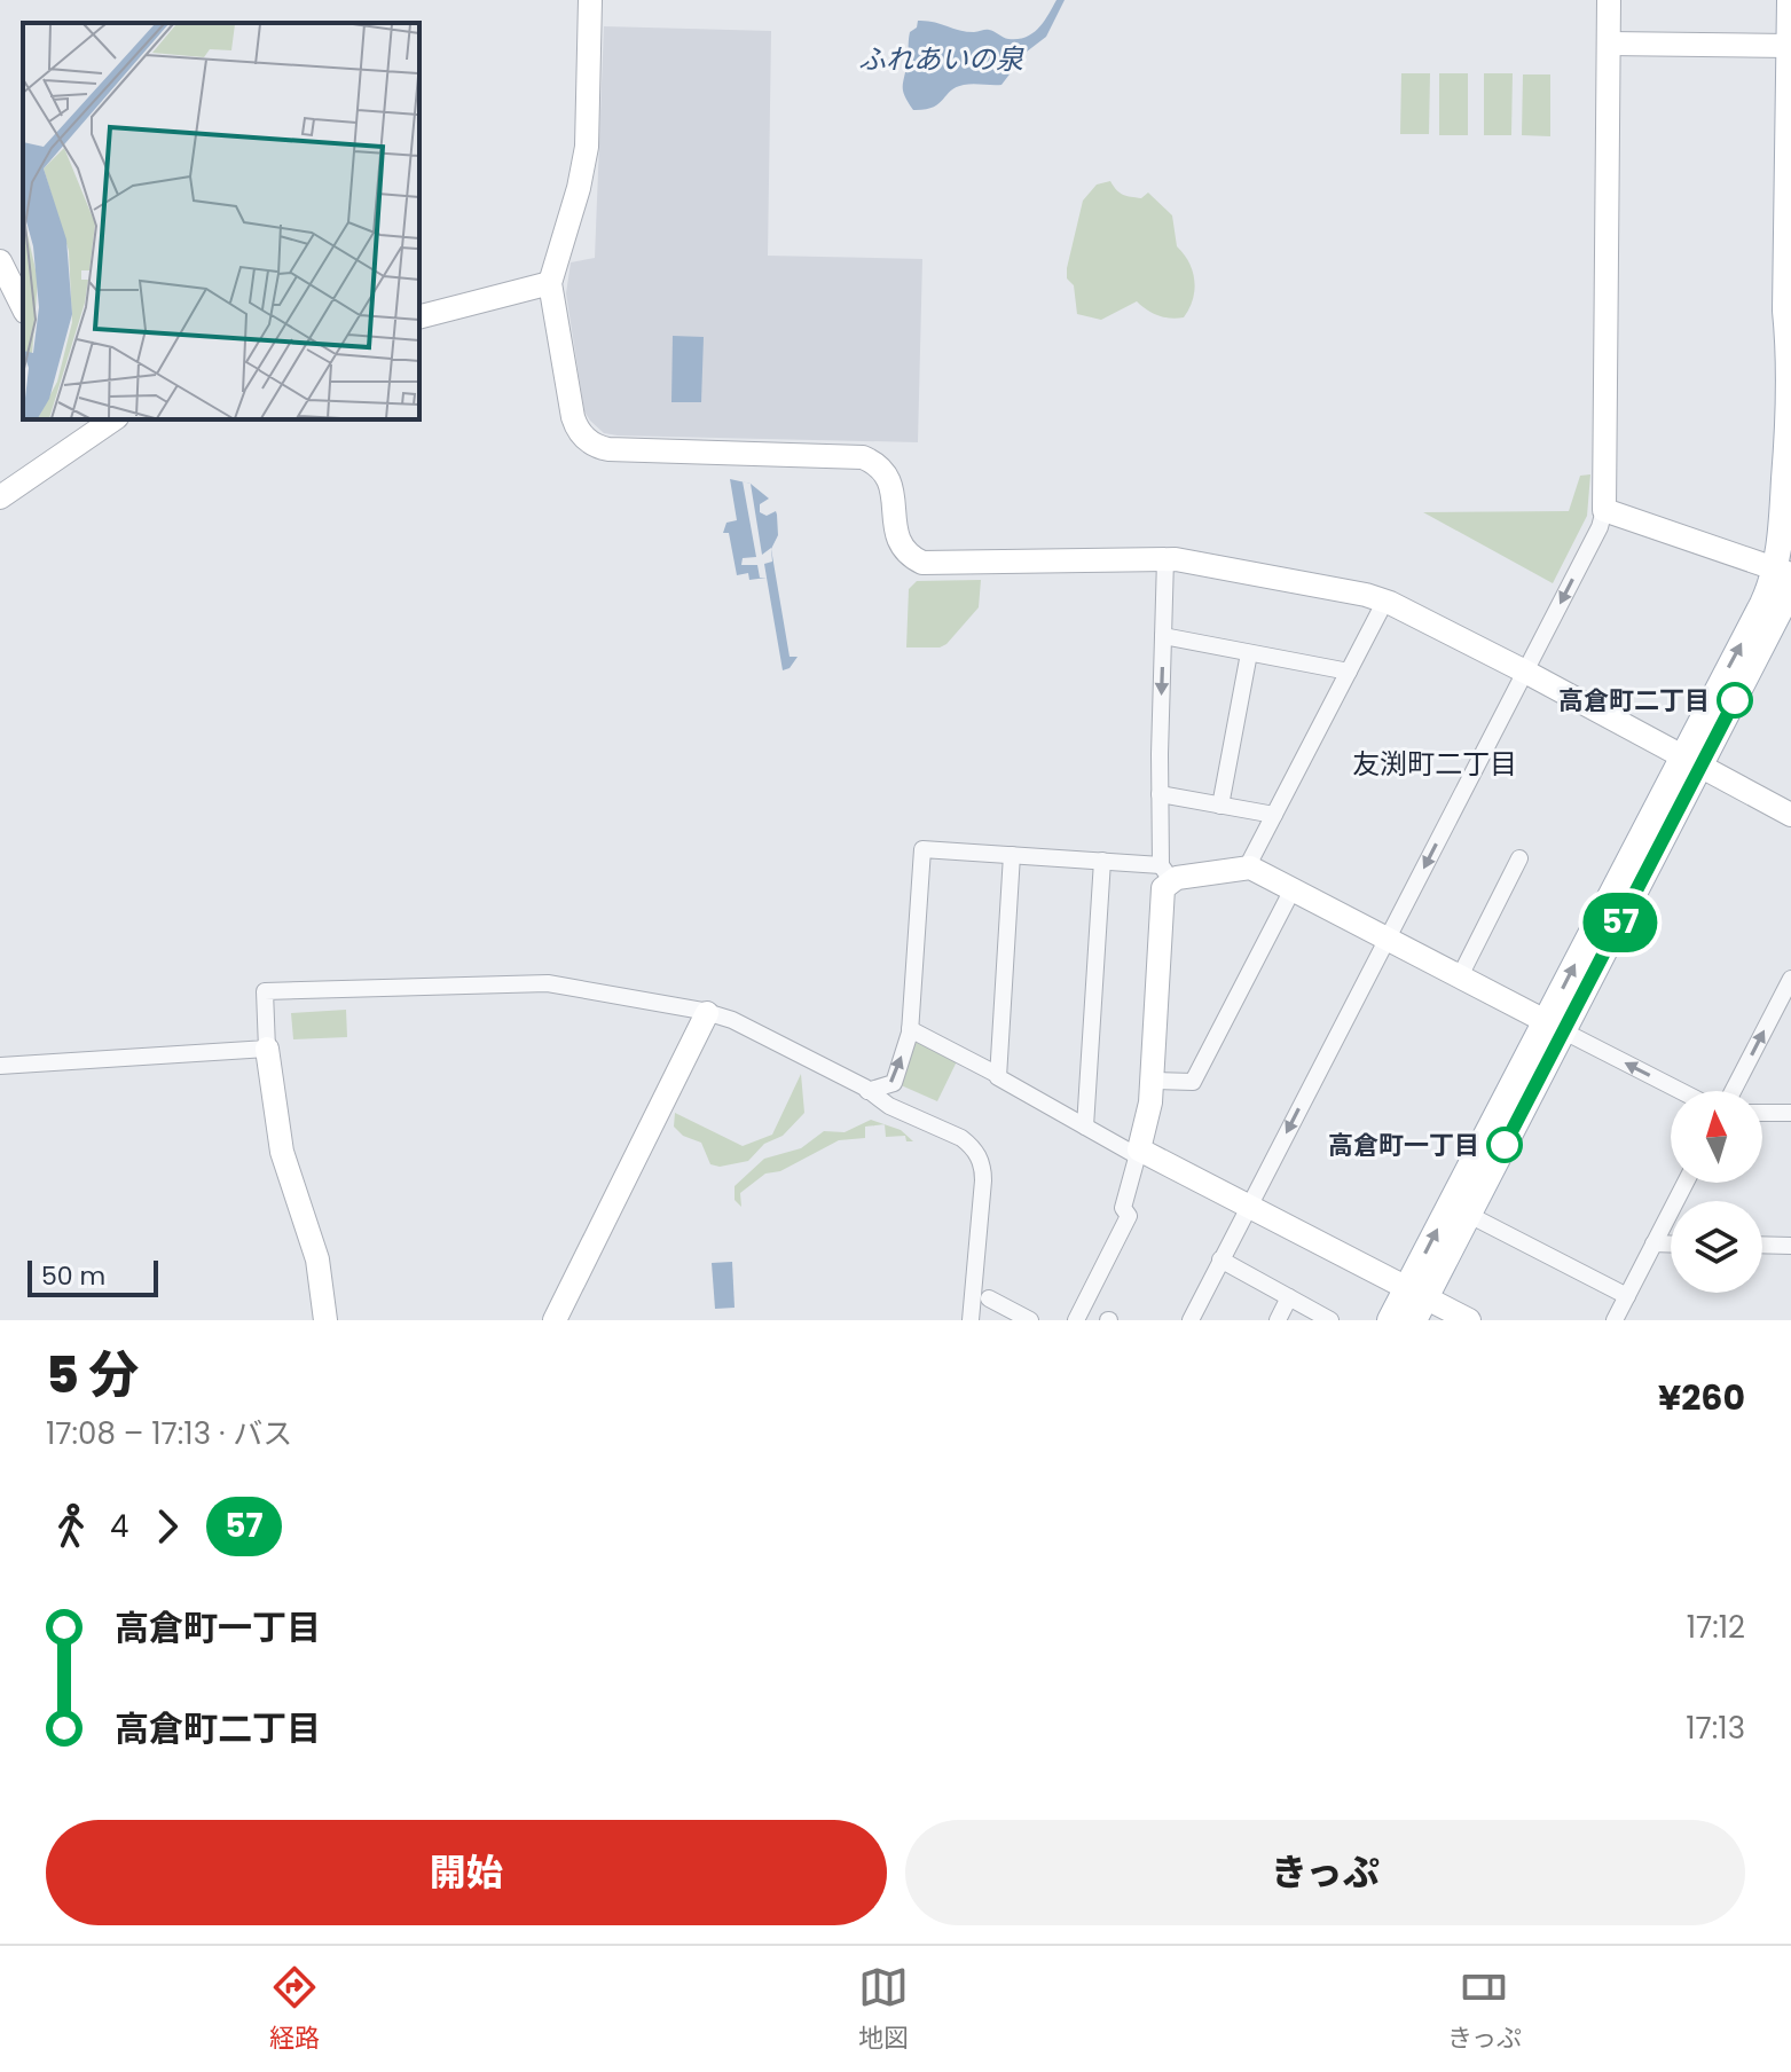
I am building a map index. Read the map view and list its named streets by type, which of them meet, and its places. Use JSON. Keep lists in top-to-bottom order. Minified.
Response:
{"districts":["友渕町二丁目"],"water":["ふれあいの泉"],"places":["高倉町二丁目","高倉町一丁目"],"lines":["bus line 57"],"scale_bar":"50 m","north":"top","page":{"on_map":"57","scale":"50 m","heading":["5 分","17:08 – 17:13 · バス","¥260"],"legs":["4","57"],"list":[{"name":"高倉町一丁目","value":"17:12"},{"name":"高倉町二丁目","value":"17:13"}],"buttons":["開始","きっぷ"],"tabs":["経路","地図","きっぷ"]}}
